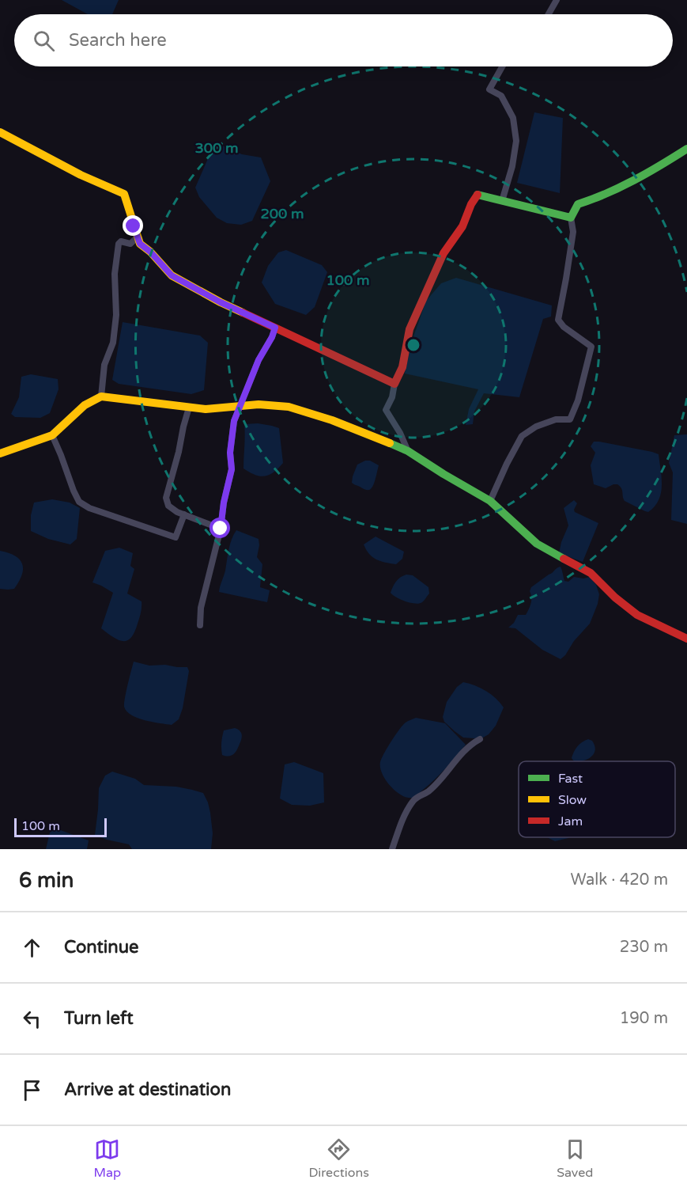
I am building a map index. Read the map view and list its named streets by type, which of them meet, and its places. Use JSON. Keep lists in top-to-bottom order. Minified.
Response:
{"legend":["Fast","Slow","Jam"],"scale_bar":"100 m","page":{"search":"Search here","scale":"100 m","heading":["6 min","Walk · 420 m"],"list":[["Continue","230 m"],["Turn left","190 m"],"Arrive at destination"],"nav":["Map","Directions","Saved"]},"rings":["300 m","200 m","100 m"]}
